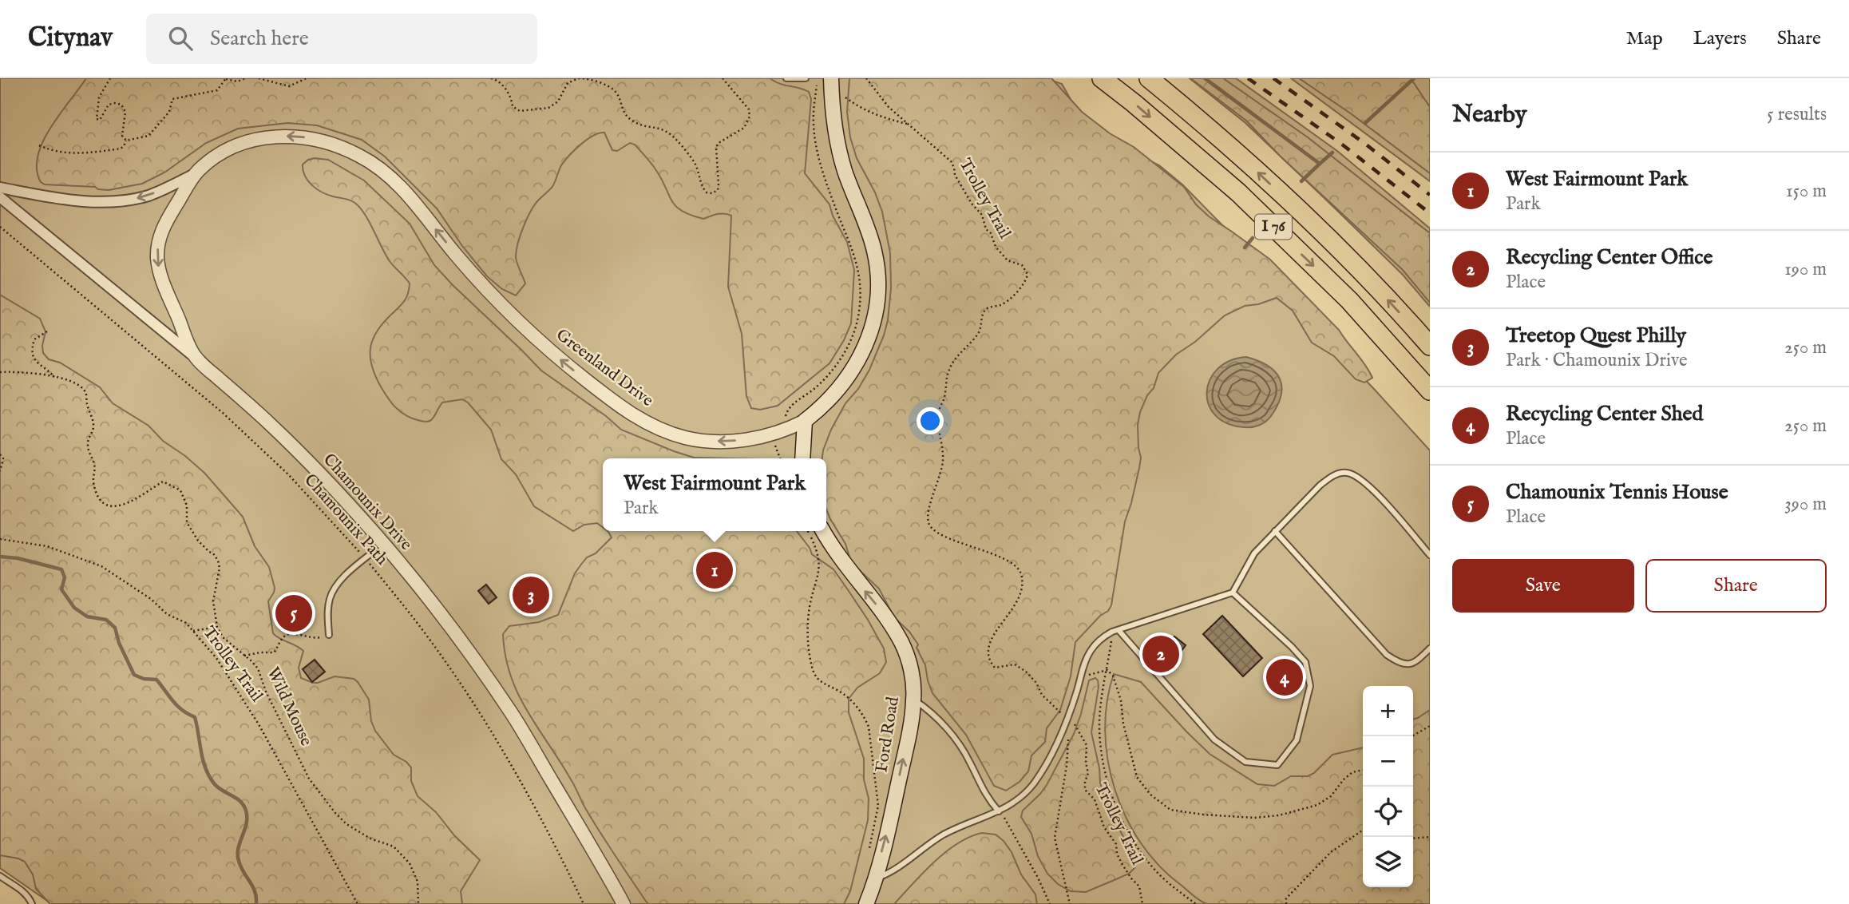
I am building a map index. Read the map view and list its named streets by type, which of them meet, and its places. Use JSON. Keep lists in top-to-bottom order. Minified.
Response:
{"streets":{"highway":["I 76"],"main road":["Greenland Drive","Ford Road"],"street":["Chamounix Drive"],"path":["Trolley Trail","Chamounix Path","Wild Mouse"]},"crossings":[["Greenland Drive","Chamounix Drive"]],"one_way":["Ford Road"],"page":{"header":"Citynav","search":"Search here","nav":["Map","Layers","Share"],"heading":["Nearby","5 results"],"list":[{"mark":"1","name":"West Fairmount Park","note":"Park","value":"150 m"},{"mark":"2","name":"Recycling Center Office","note":"Place","value":"190 m"},{"mark":"3","name":"Treetop Quest Philly","note":"Park · Chamounix Drive","value":"250 m"},{"mark":"4","name":"Recycling Center Shed","note":"Place","value":"250 m"},{"mark":"5","name":"Chamounix Tennis House","note":"Place","value":"390 m"}],"popup":["West Fairmount Park","Park"],"buttons":["Save","Share"],"pins":["1","3","5","2","4"],"map_buttons":["+","−"]}}
